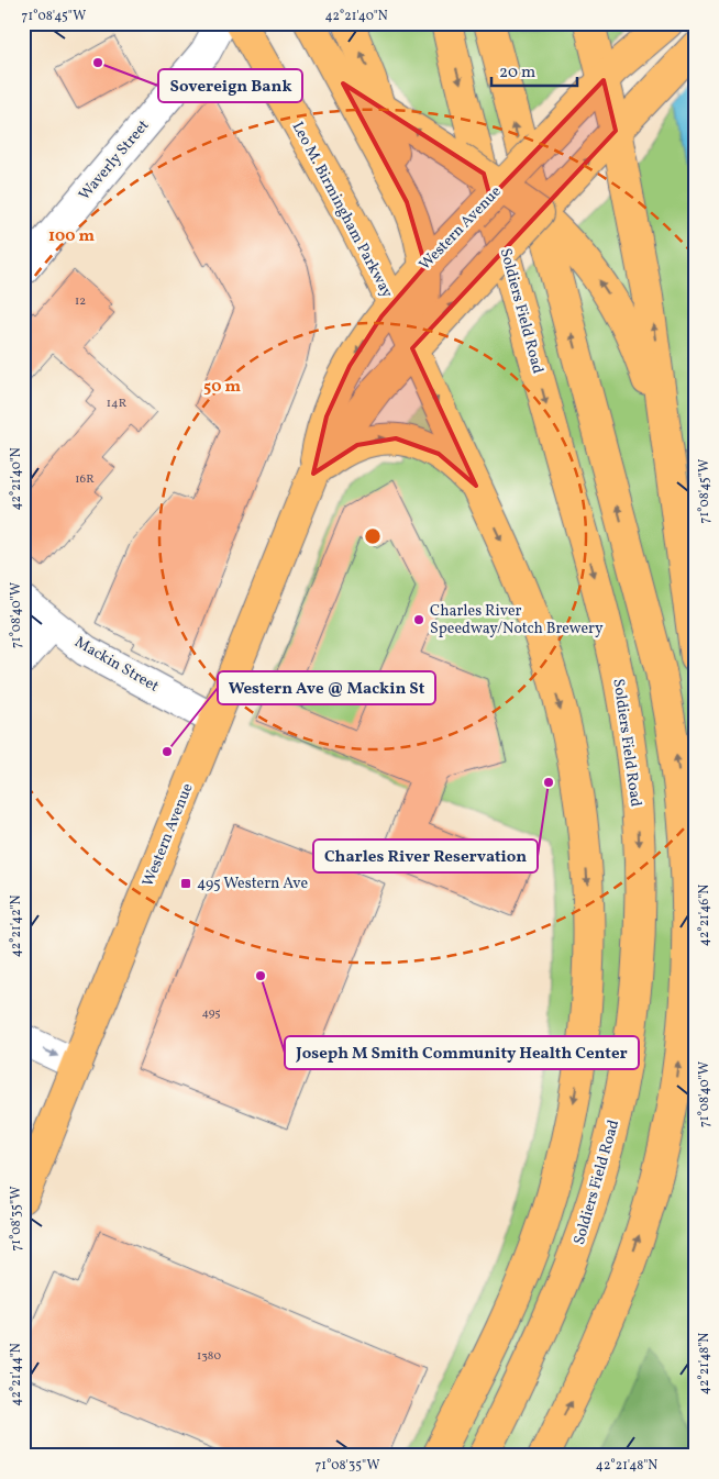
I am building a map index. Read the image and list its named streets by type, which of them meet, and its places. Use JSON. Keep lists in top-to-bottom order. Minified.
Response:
{"streets":{"main road":["Leo M. Birmingham Parkway","Western Avenue","Soldiers Field Road"],"street":["Waverly Street","Mackin Street"]},"crossings":[["Leo M. Birmingham Parkway","Western Avenue"],["Western Avenue","Mackin Street"]],"places":{"other":["Sovereign Bank","Charles River Speedway/Notch Brewery","Western Ave @ Mackin St","Charles River Reservation","Joseph M Smith Community Health Center"],"transit":["495 Western Ave"]},"house_numbers":["12","14R","16R","495","1380"],"scale_bar":"20 m","coordinates":["71°08'45\"W","42°21'40\"N","71°08'40\"W","42°21'46\"N","42°21'42\"N","71°08'35\"W","42°21'48\"N","42°21'44\"N"],"rings":["100 m","50 m"]}
